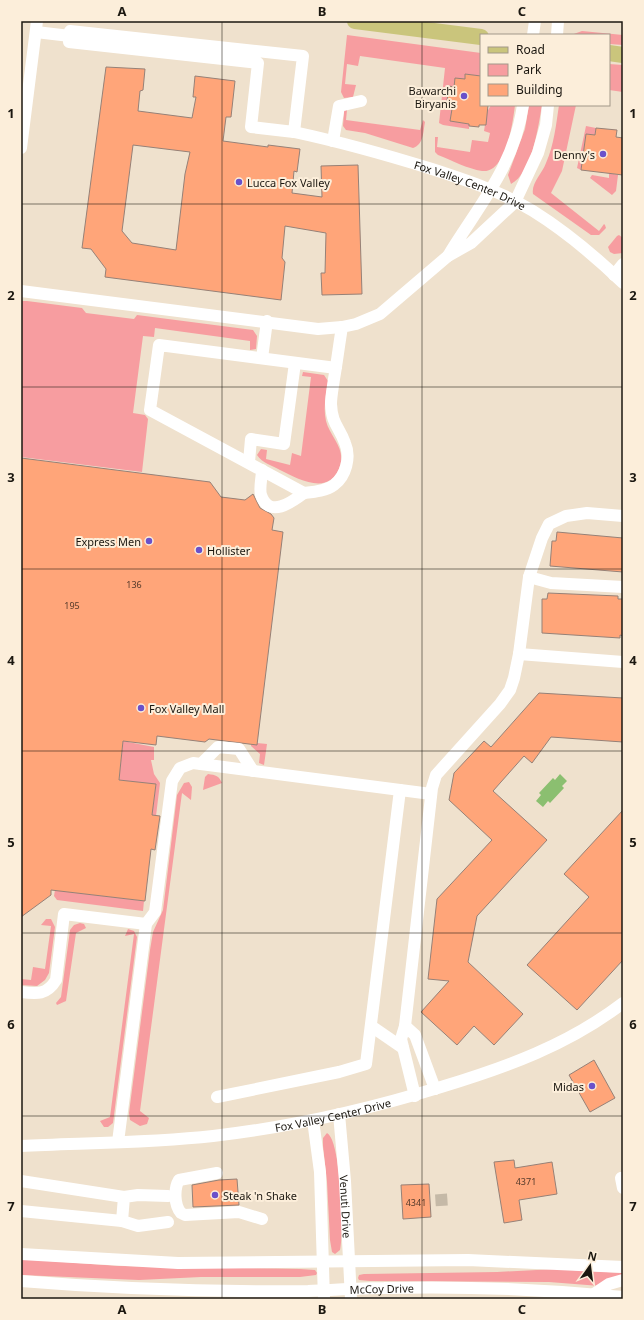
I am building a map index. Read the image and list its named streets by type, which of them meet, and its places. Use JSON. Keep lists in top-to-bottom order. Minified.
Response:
{"streets":{"street":["Fox Valley Center Drive","Venuti Drive","McCoy Drive"]},"crossings":[["Fox Valley Center Drive","Venuti Drive"],["Venuti Drive","McCoy Drive"]],"places":["Bawarchi Biryanis","Denny's","Lucca Fox Valley","Express Men","Hollister","Fox Valley Mall","Midas","Steak 'n Shake"],"house_numbers":["136","195","4371","4341"],"legend":["Road","Park","Building"],"north":"top","grid":{"columns":["A","B","C"],"rows":["1","2","3","4","5","6","7"]}}
